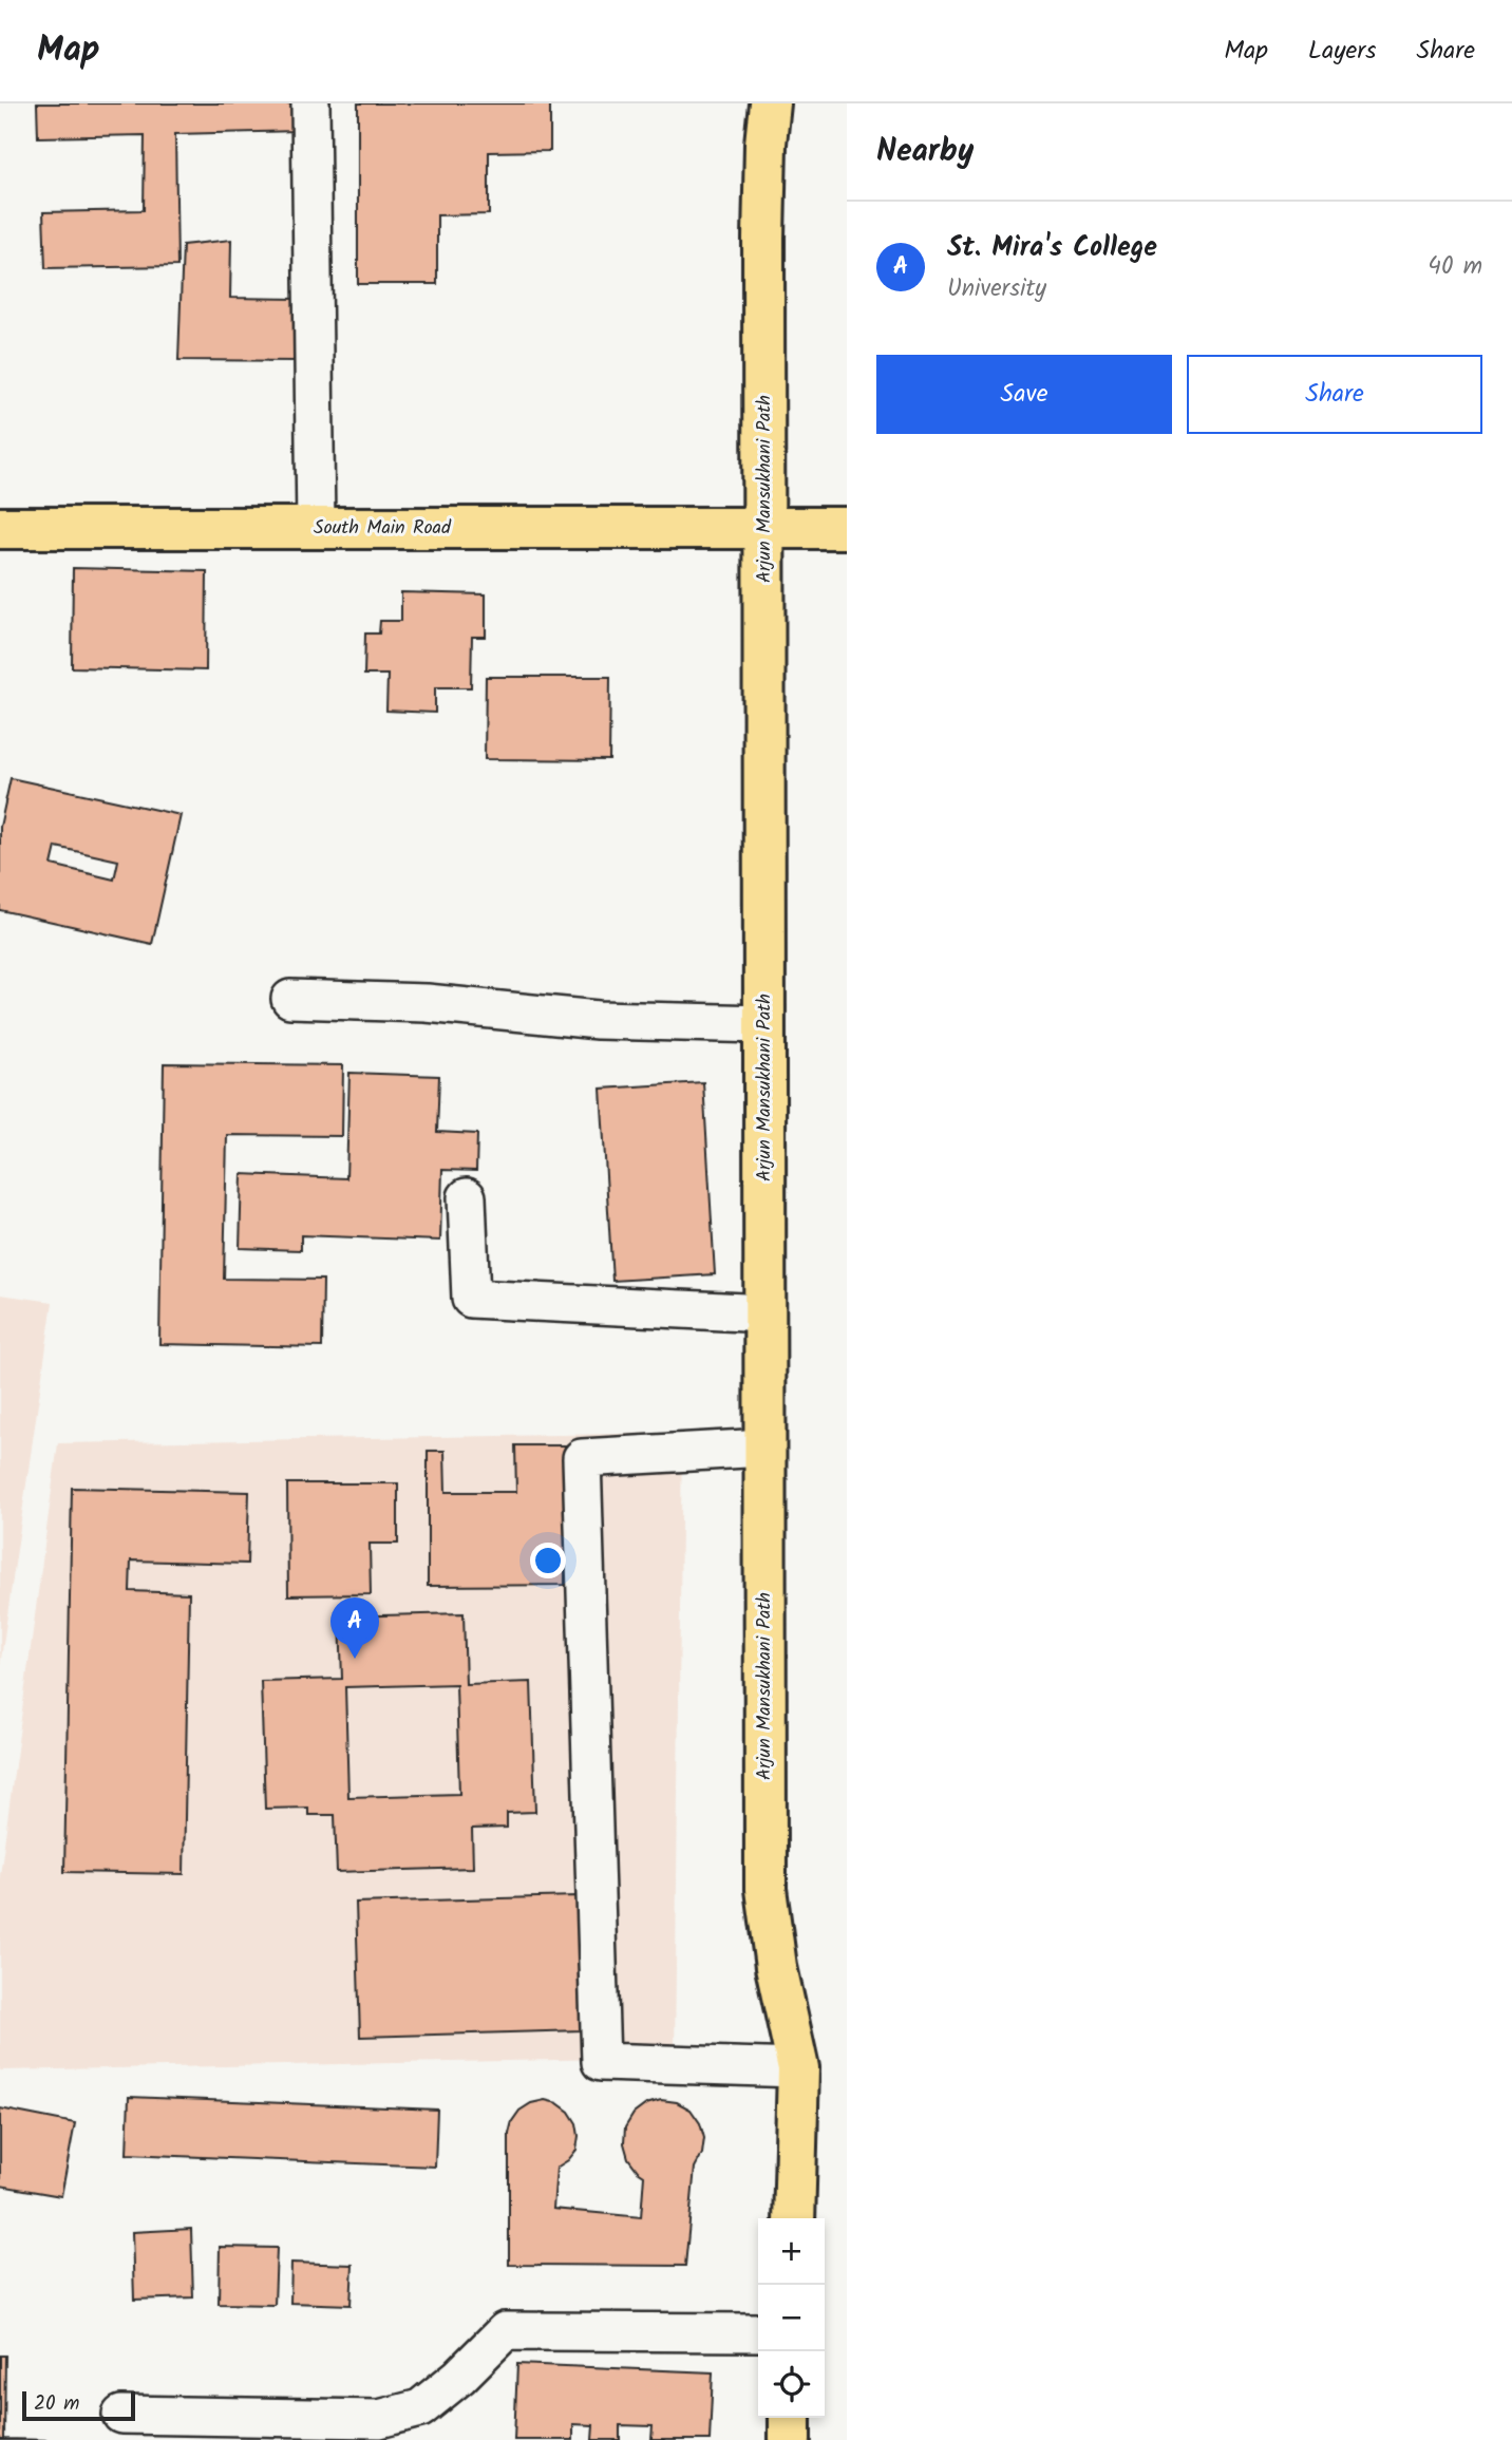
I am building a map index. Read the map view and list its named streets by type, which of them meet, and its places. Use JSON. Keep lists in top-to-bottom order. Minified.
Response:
{"streets":{"main road":["Arjun Mansukhani Path","South Main Road"]},"crossings":[["Arjun Mansukhani Path","South Main Road"]],"scale_bar":"20 m","page":{"header":"Map","nav":["Map","Layers","Share"],"heading":"Nearby","list":[{"mark":"A","name":"St. Mira's College","note":"University","value":"40 m"}],"buttons":["Save","Share"],"pins":"A","map_buttons":["+","−"],"scale":"20 m"}}
